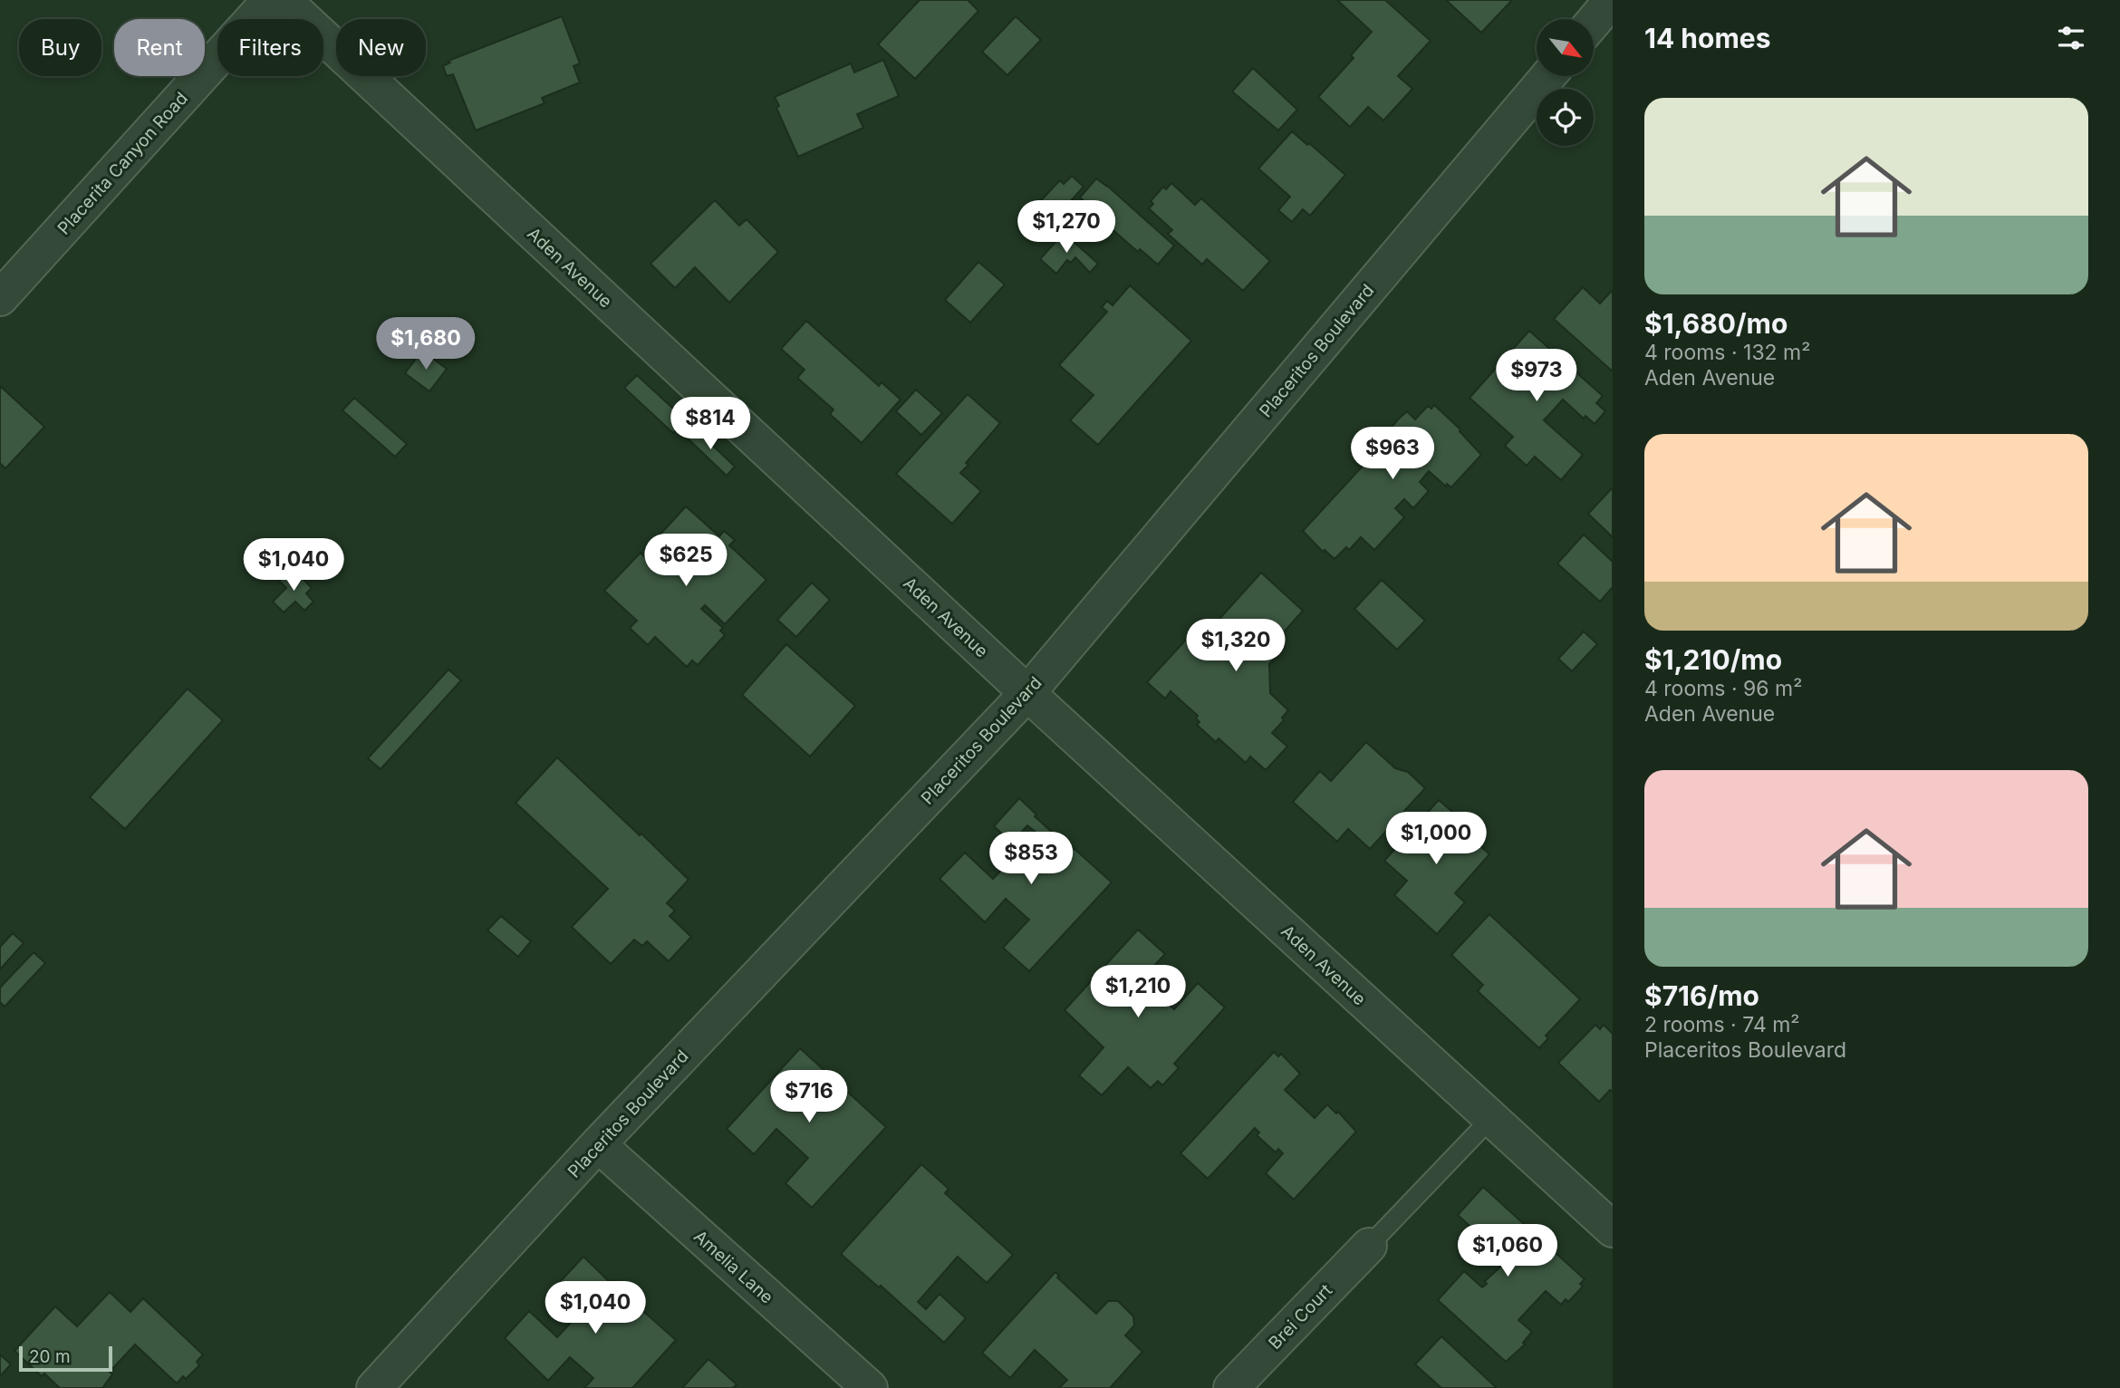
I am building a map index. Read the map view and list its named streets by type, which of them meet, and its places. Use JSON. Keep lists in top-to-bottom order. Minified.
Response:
{"streets":{"street":["Placerita Canyon Road","Aden Avenue","Placeritos Boulevard","Amelia Lane","Brei Court"]},"crossings":[["Aden Avenue","Placeritos Boulevard"],["Placeritos Boulevard","Amelia Lane"]],"scale_bar":"20 m","north":"bottom right","page":{"heading":"14 homes","chip":["Buy","Rent","Filters","New"],"list":[{"name":"$1,680/mo","note":"4 rooms · 132 m² · Aden Avenue"},{"name":"$1,210/mo","note":"4 rooms · 96 m² · Aden Avenue"},{"name":"$716/mo","note":"2 rooms · 74 m² · Placeritos Boulevard"}],"price":["$1,270","$1,680","$973","$814","$963","$625","$1,040","$1,320","$1,000","$853","$1,210","$716","$1,060","$1,040"],"scale":"20 m"}}
